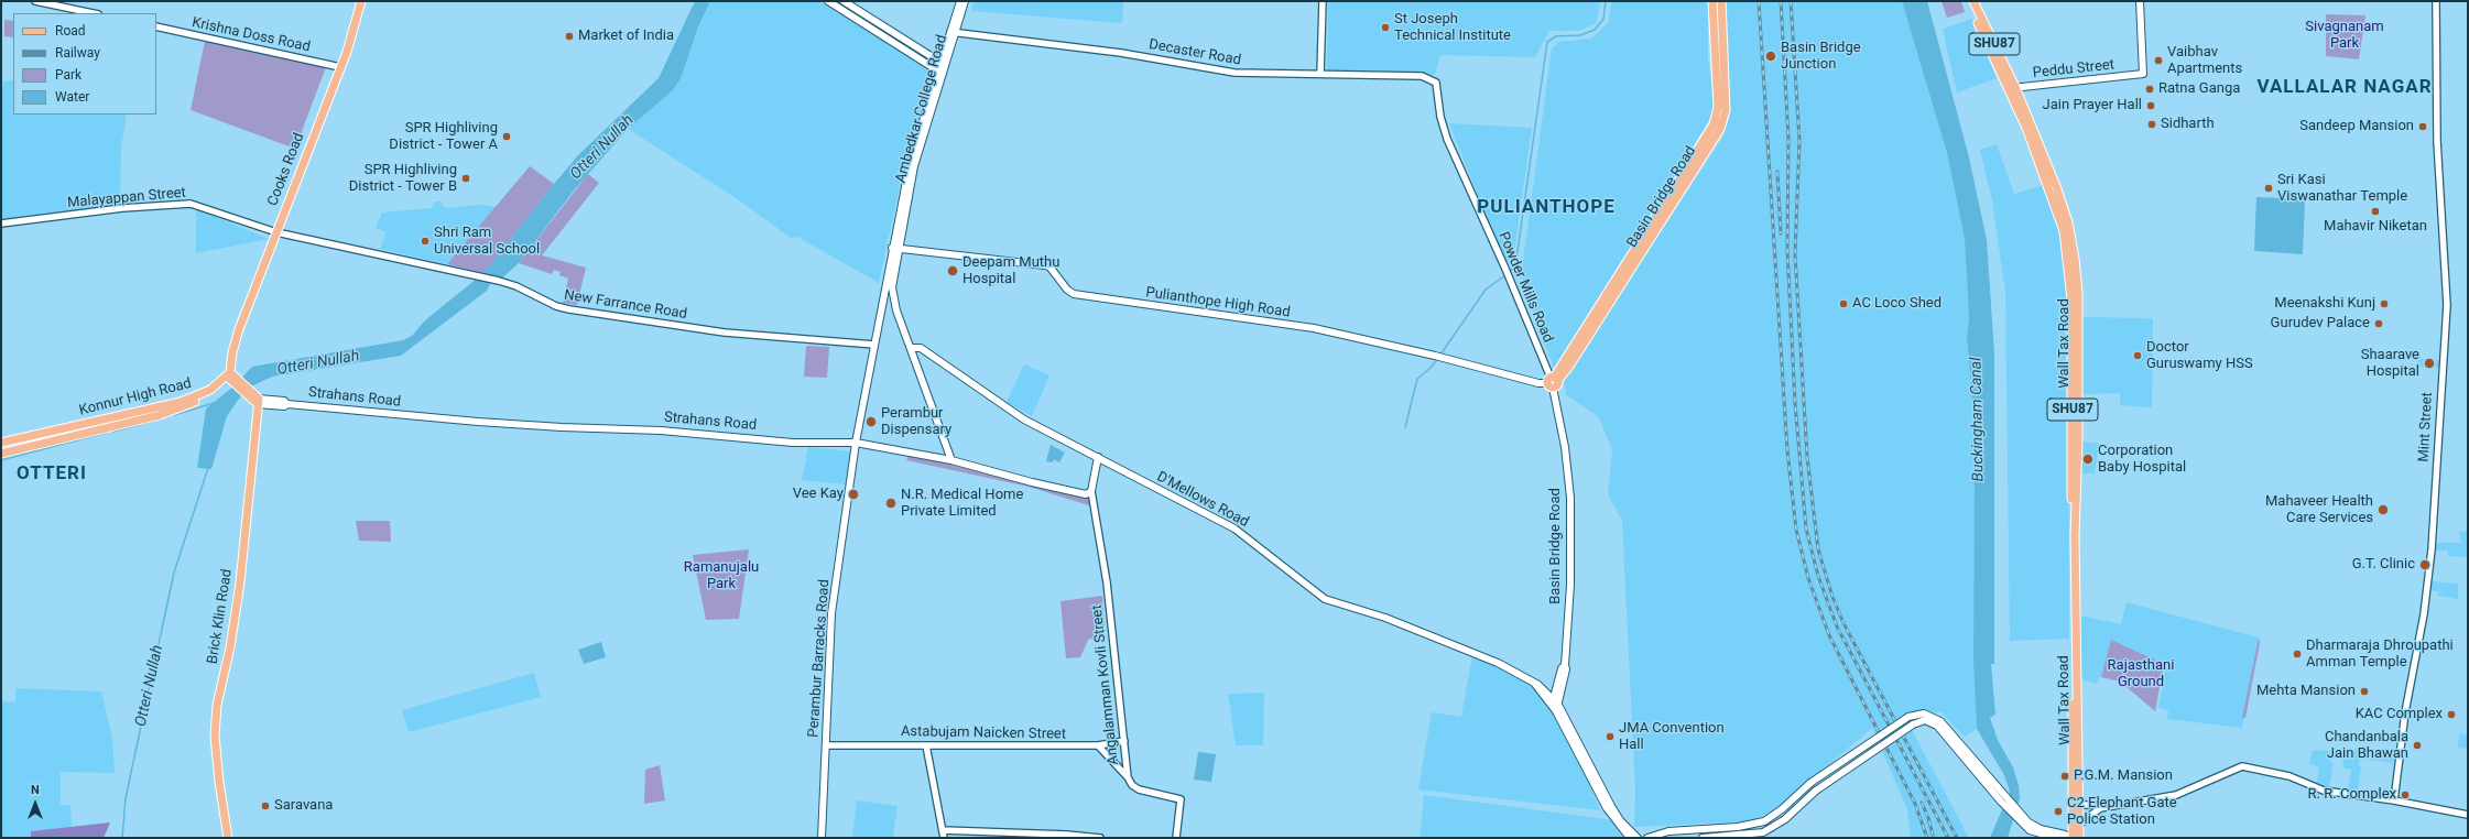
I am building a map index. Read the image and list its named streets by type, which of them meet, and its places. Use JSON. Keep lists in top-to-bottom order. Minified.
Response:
{"streets":{"main road":["SHU87","Peddu Street","Ambedkar College Road","Cooks Road","Basin Bridge Road","Pulianthope High Road","Wall Tax Road","Konnur High Road","Strahans Road","D'Mellows Road","Brick Klin Road","Perambur Barracks Road"],"street":["Krishna Doss Road","Decaster Road","Malayappan Street","Powder Mills Road","New Farrance Road","Mint Street","Angalamman Kovli Street","Astabujam Naicken Street"]},"crossings":[["Krishna Doss Road","Cooks Road"],["Decaster Road","Ambedkar College Road"],["Decaster Road","Powder Mills Road"],["Peddu Street","Wall Tax Road"],["Ambedkar College Road","Pulianthope High Road"],["Ambedkar College Road","Strahans Road"],["Ambedkar College Road","D'Mellows Road"],["Ambedkar College Road","Perambur Barracks Road"],["Cooks Road","Malayappan Street"],["Cooks Road","New Farrance Road"],["Cooks Road","Konnur High Road"],["Basin Bridge Road","Powder Mills Road"],["Basin Bridge Road","Pulianthope High Road"],["Basin Bridge Road","D'Mellows Road"],["Malayappan Street","New Farrance Road"],["Powder Mills Road","Pulianthope High Road"],["Pulianthope High Road","Perambur Barracks Road"],["New Farrance Road","Perambur Barracks Road"],["Strahans Road","Brick Klin Road"],["Strahans Road","Perambur Barracks Road"],["Strahans Road","Angalamman Kovli Street"],["Perambur Barracks Road","Astabujam Naicken Street"],["Angalamman Kovli Street","Astabujam Naicken Street"]],"districts":["VALLALAR NAGAR","PULIANTHOPE","OTTERI"],"water":["Otteri Nullah","Buckingham Canal"],"parks":["Sivagnanam Park","Ramanujalu Park","Rajasthani Ground"],"places":["St Joseph Technical Institute","Market of India","Basin Bridge Junction","Vaibhav Apartments","Ratna Ganga","Jain Prayer Hall","Sidharth","Sandeep Mansion","SPR Highliving District - Tower A","SPR Highliving District - Tower B","Sri Kasi Viswanathar Temple","Mahavir Niketan","Shri Ram Universal School","Deepam Muthu Hospital","AC Loco Shed","Meenakshi Kunj","Gurudev Palace","Doctor Guruswamy HSS","Shaarave Hospital","Perambur Dispensary","Corporation Baby Hospital","Vee Kay","N.R. Medical Home Private Limited","Mahaveer Health Care Services","G.T. Clinic","Dharmaraja Dhroupathi Amman Temple","Mehta Mansion","KAC Complex","JMA Convention Hall","Chandanbala Jain Bhawan","P.G.M. Mansion","R. R. Complex","Saravana","C2 Elephant Gate Police Station"],"legend":["Road","Railway","Park","Water"],"north":"top"}
